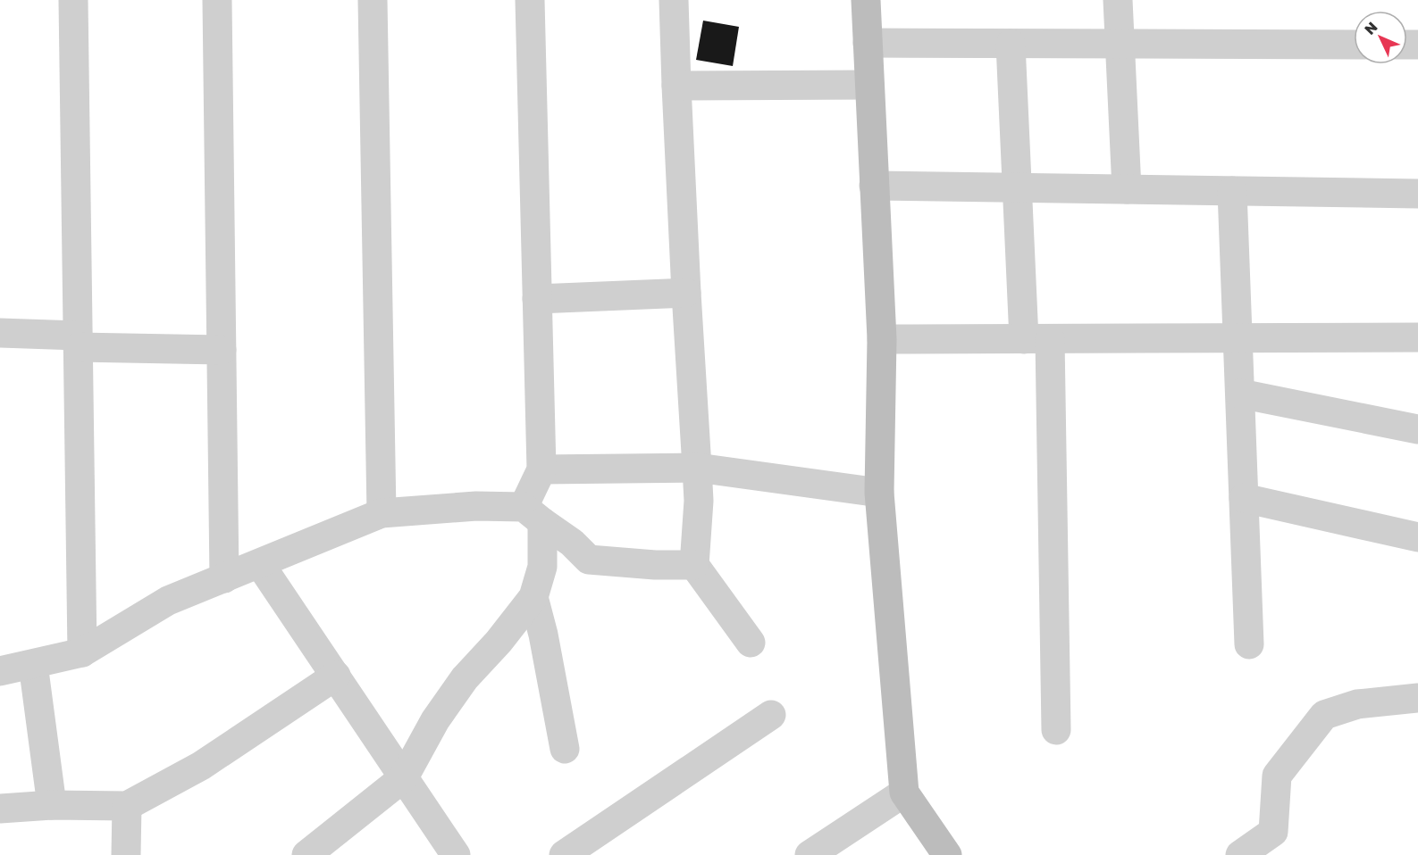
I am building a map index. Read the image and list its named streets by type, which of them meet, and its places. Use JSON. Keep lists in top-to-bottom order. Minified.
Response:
{"north":"top left"}
